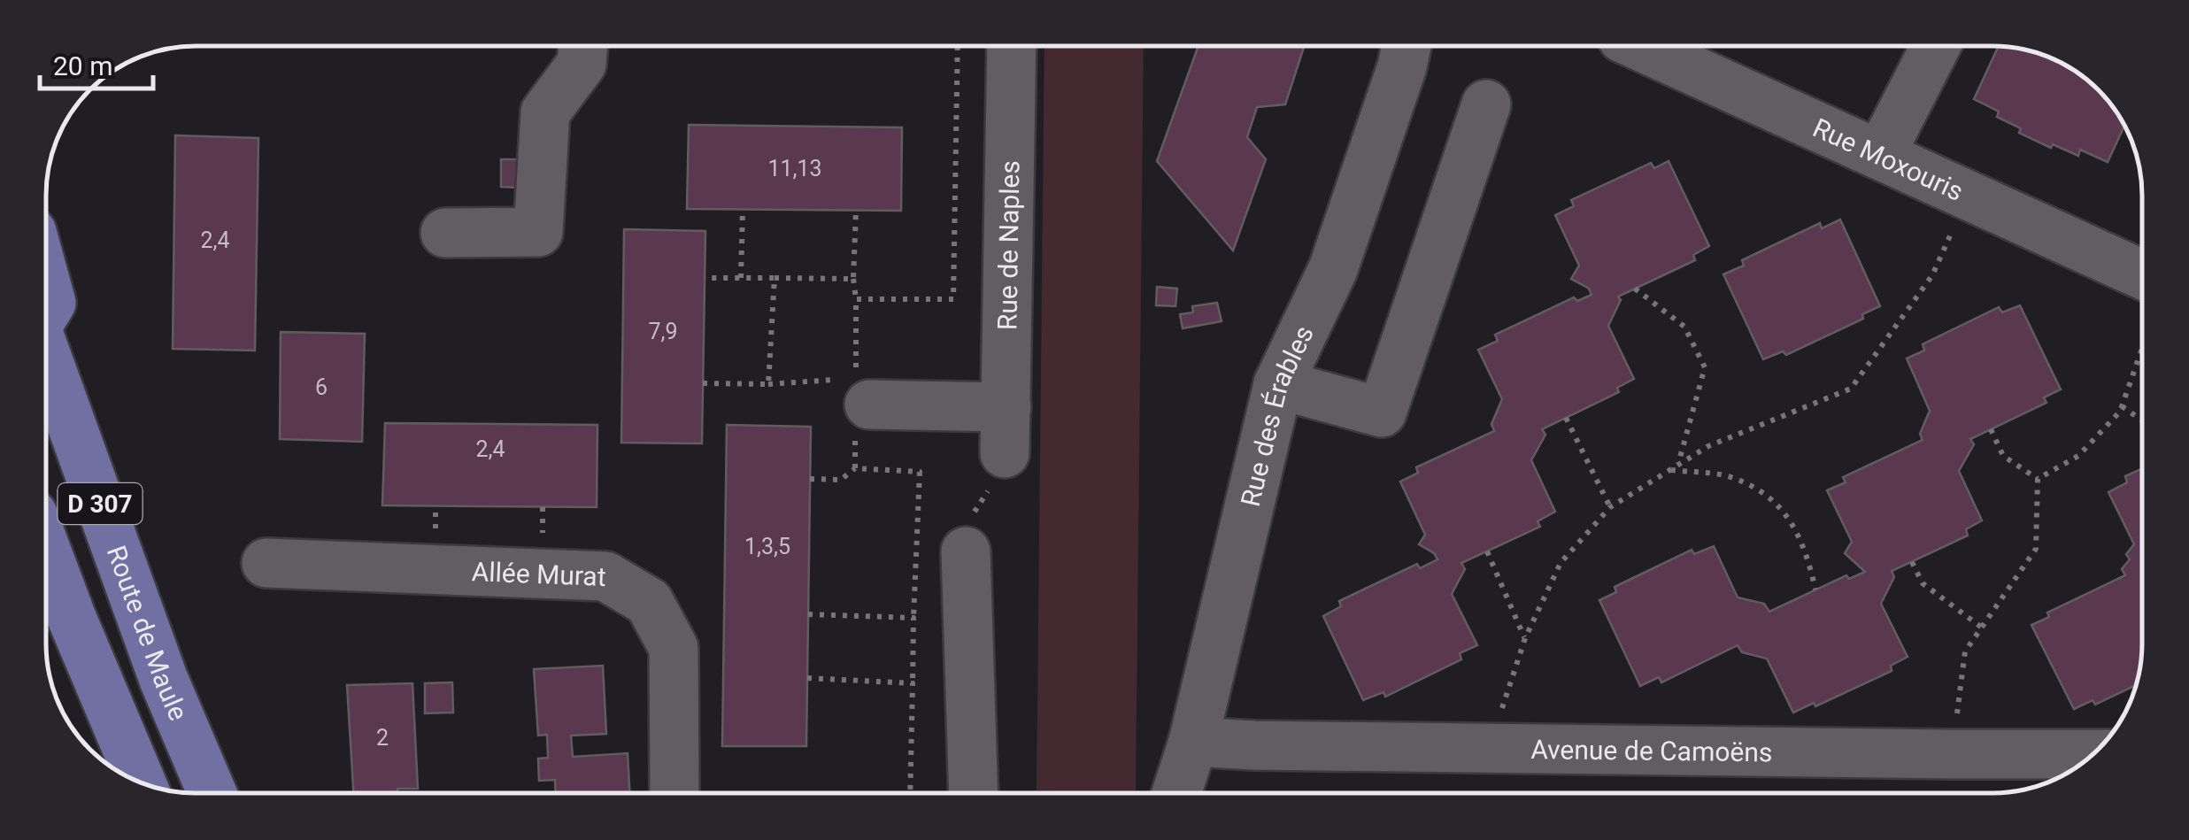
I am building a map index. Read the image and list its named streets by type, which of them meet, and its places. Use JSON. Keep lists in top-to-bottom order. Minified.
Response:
{"streets":{"main road":["D 307","Route de Maule"],"street":["Rue Moxouris","Rue de Naples","Rue des Érables","Allée Murat","Avenue de Camoëns"]},"crossings":[["Rue des Érables","Avenue de Camoëns"]],"house_numbers":["11,13","2,4","7,9","6","2,4","1,3,5","2"],"scale_bar":"20 m"}
